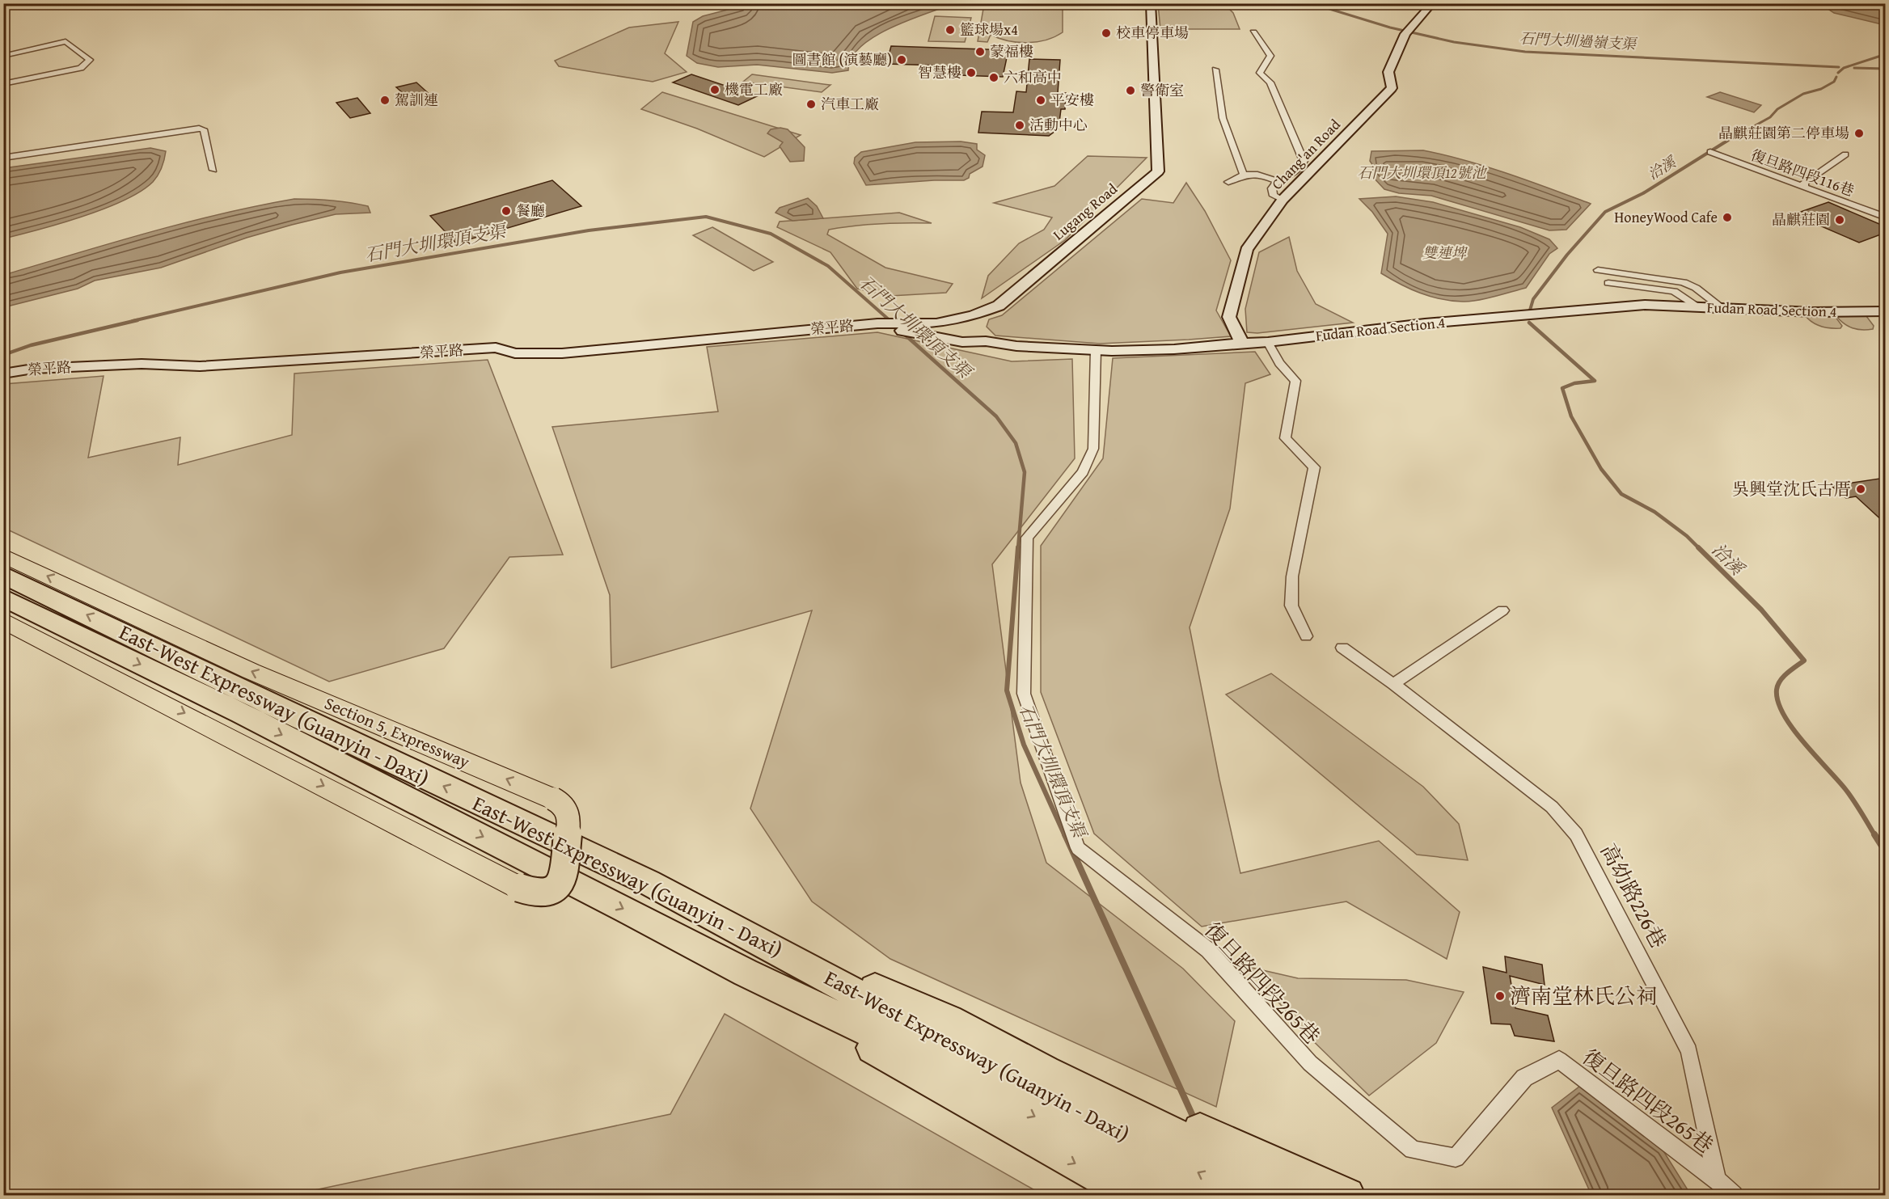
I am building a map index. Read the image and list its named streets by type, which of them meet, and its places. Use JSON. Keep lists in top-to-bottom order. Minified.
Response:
{"streets":{"highway":["East-West Expressway (Guanyin - Daxi)"],"main road":["Section 5, Expressway"],"street":["Chang'an Road","復旦路四段116巷","Lugang Road","Fudan Road Section 4","榮平路","高幼路226巷","復旦路四段265巷"]},"crossings":[["Chang'an Road","Fudan Road Section 4"],["Lugang Road","Fudan Road Section 4"],["Lugang Road","榮平路"],["Fudan Road Section 4","榮平路"],["Fudan Road Section 4","復旦路四段265巷"],["高幼路226巷","復旦路四段265巷"]],"water":["石門大圳過嶺支渠","洽溪","石門大圳環頂12號池","石門大圳環頂支渠","雙連埤"],"places":["籃球場x4","校車停車場","蒙福樓","圖書館 (演藝廳)","智慧樓","六和高中","機電工廠","警衛室","駕訓連","平安樓","汽車工廠","活動中心","晶麒莊園第二停車場","餐廳","HoneyWood Cafe","晶麒莊園","吳興堂沈氏古厝","濟南堂林氏公祠"]}
